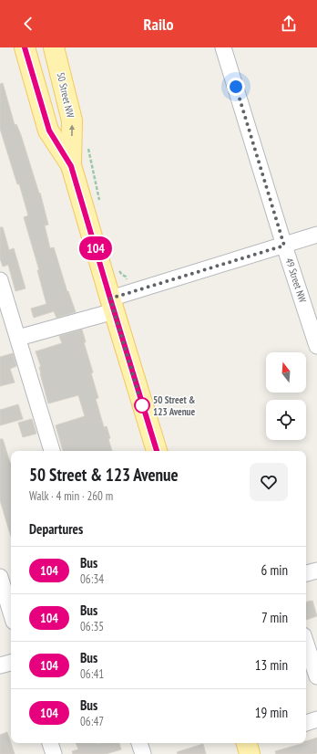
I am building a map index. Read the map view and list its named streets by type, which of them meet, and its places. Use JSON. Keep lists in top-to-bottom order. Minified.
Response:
{"streets":{"main road":["50 Street NW"],"street":["49 Street NW"]},"places":["50 Street & 123 Avenue"],"lines":["bus line 104"],"north":"top","page":{"header":"Railo","on_map":"104","heading":[["50 Street & 123 Avenue","Walk · 4 min · 260 m"],"Departures"],"list":[{"mark":"104","name":"Bus","note":"06:34","value":"6 min"},{"mark":"104","name":"Bus","note":"06:35","value":"7 min"},{"mark":"104","name":"Bus","note":"06:41","value":"13 min"},{"mark":"104","name":"Bus","note":"06:47","value":"19 min"}]}}
